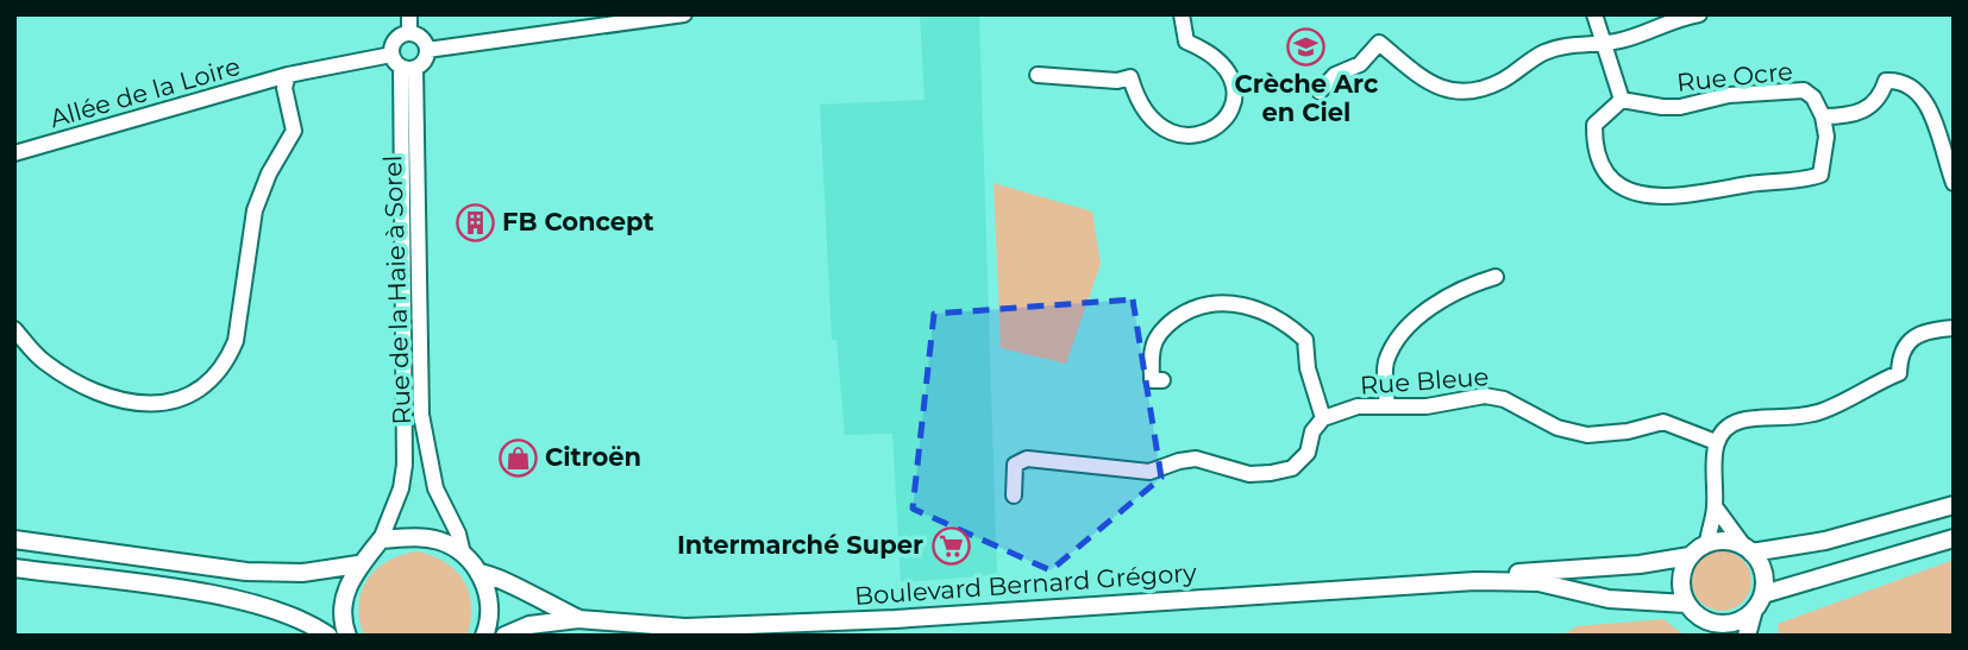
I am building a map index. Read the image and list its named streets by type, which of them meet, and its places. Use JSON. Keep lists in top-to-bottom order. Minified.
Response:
{"streets":{"street":["Rue Ocre","Allée de la Loire","Rue de la Haie à Sorel","Rue Bleue","Boulevard Bernard Grégory"]},"crossings":[["Allée de la Loire","Rue de la Haie à Sorel"]],"places":{"school or university":["Crèche Arc en Ciel"],"building":["FB Concept"],"shop":["Citroën"],"supermarket":["Intermarché Super"]}}
